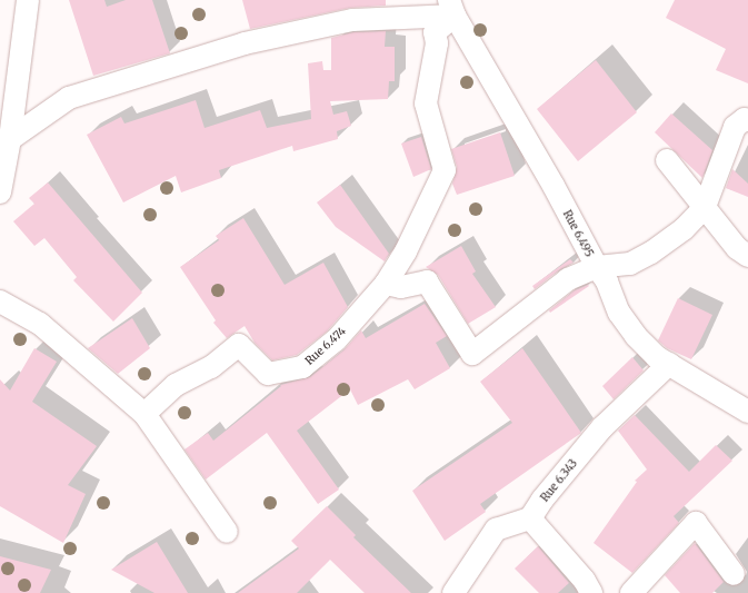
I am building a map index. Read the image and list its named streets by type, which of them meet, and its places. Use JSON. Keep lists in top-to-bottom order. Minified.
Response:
{"streets":{"street":["Rue 6.495","Rue 6.474","Rue 6.343"]},"crossings":[["Rue 6.495","Rue 6.474"]]}
